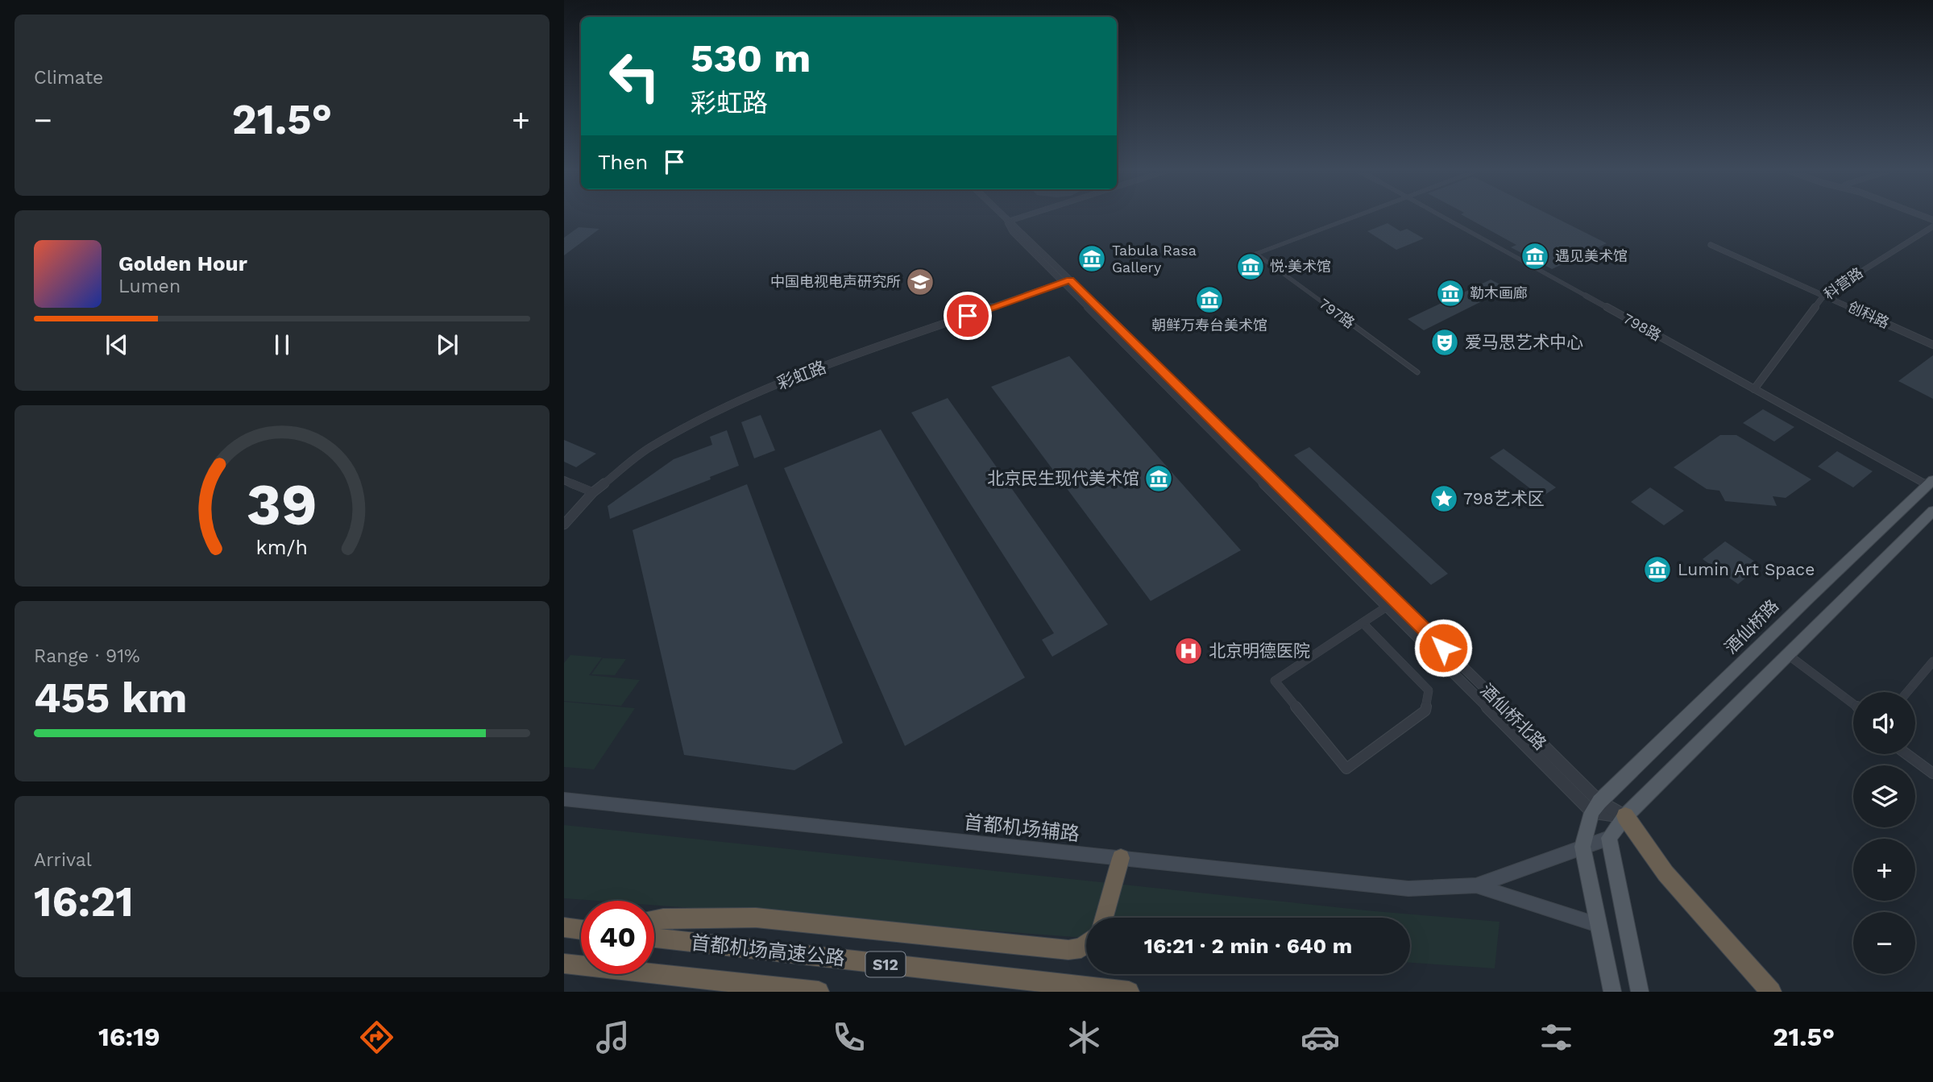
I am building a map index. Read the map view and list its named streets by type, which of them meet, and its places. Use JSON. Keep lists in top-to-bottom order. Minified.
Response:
{"streets":{"highway":["首都机场高速公路","S12"],"main road":["酒仙桥路","首都机场辅路"],"street":["科营路","797路","创科路","798路","彩虹路","酒仙桥北路"]},"crossings":[["科营路","创科路"],["科营路","798路"],["798路","酒仙桥路"],["彩虹路","酒仙桥北路"],["酒仙桥路","酒仙桥北路"]],"places":{"museum":["遇见美术馆","Tabula Rasa Gallery","悦·美术馆","勒木画廊","朝鲜万寿台美术馆","北京民生现代美术馆","Lumin Art Space"],"school or university":["中国电视电声研究所"],"theatre":["爱马思艺术中心"],"place":["798艺术区"],"hospital":["北京明德医院"]},"page":{"tile":["Climate",["Range · 91%","455 km"],["Arrival","16:21"]],"turn":["530 m","彩虹路"],"heat":["−","21.5°","+"],"then":"Then","song":["Golden Hour","Lumen"],"map_buttons":["+","−"],"limit":"40","trip":"16:21 · 2 min · 640 m","tabs":["16:19","21.5°"],"gauge":["39","km/h"]}}
